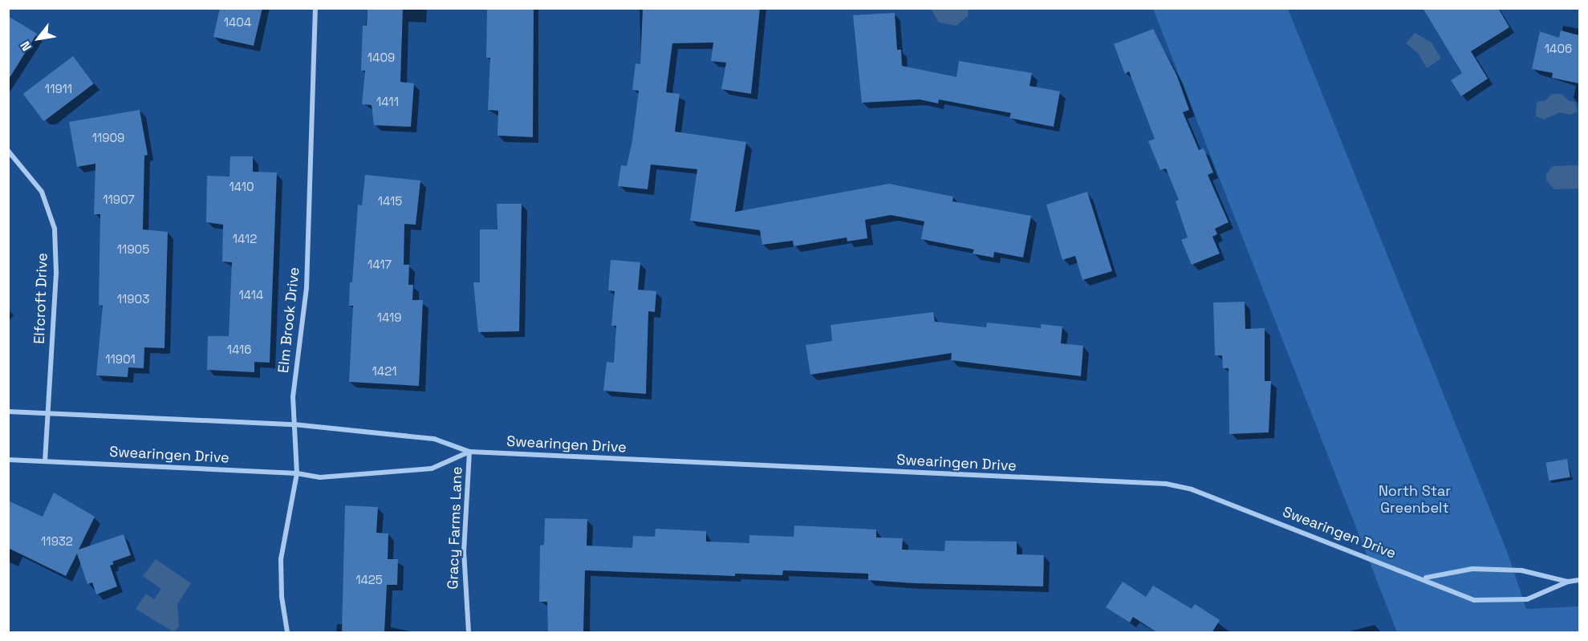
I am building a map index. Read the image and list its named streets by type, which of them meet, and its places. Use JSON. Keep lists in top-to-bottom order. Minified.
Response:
{"streets":{"street":["Elfcroft Drive","Elm Brook Drive","Swearingen Drive","Gracy Farms Lane"]},"crossings":[["Elfcroft Drive","Swearingen Drive"],["Elm Brook Drive","Swearingen Drive"],["Swearingen Drive","Gracy Farms Lane"]],"parks":["North Star Greenbelt"],"house_numbers":["1404","1406","1409","11911","1411","11909","1410","11907","1415","1412","11905","1417","1414","11903","1419","1416","11901","1421","11932","1425"],"north":"bottom left"}
